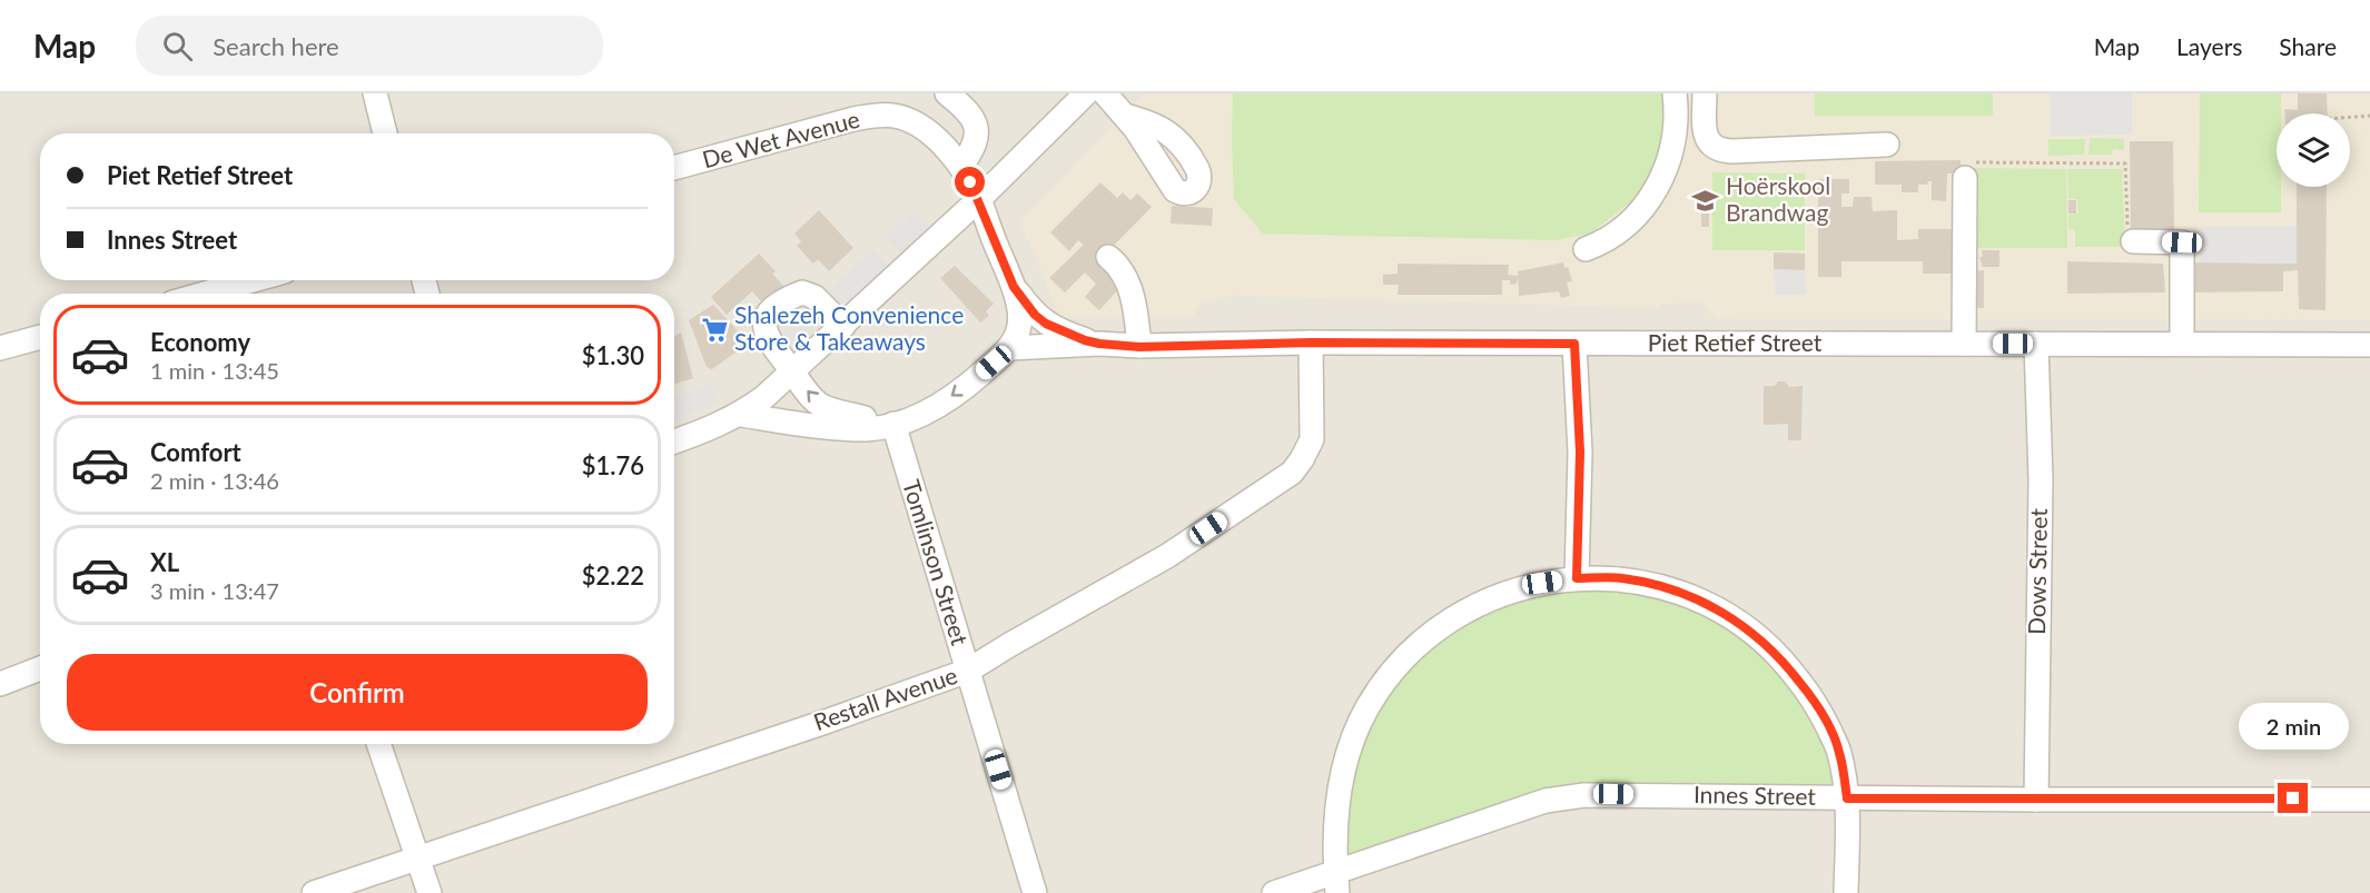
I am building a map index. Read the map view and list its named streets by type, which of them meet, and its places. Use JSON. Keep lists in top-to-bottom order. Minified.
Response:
{"streets":{"street":["De Wet Avenue","Piet Retief Street","Tomlinson Street","Dows Street","Restall Avenue","Innes Street"]},"crossings":[["De Wet Avenue","Piet Retief Street"],["Piet Retief Street","Dows Street"],["Piet Retief Street","Restall Avenue"],["Tomlinson Street","Restall Avenue"],["Dows Street","Innes Street"]],"places":{"school or university":["Hoërskool Brandwag"],"supermarket":["Shalezeh Convenience Store & Takeaways"]},"page":{"header":"Map","search":"Search here","nav":["Map","Layers","Share"],"banner":["Piet Retief Street","Innes Street"],"list":[{"name":"Economy","note":"1 min · 13:45","value":"$1.30"},{"name":"Comfort","note":"2 min · 13:46","value":"$1.76"},{"name":"XL","note":"3 min · 13:47","value":"$2.22"}],"buttons":"Confirm","bubble":"2 min"}}
